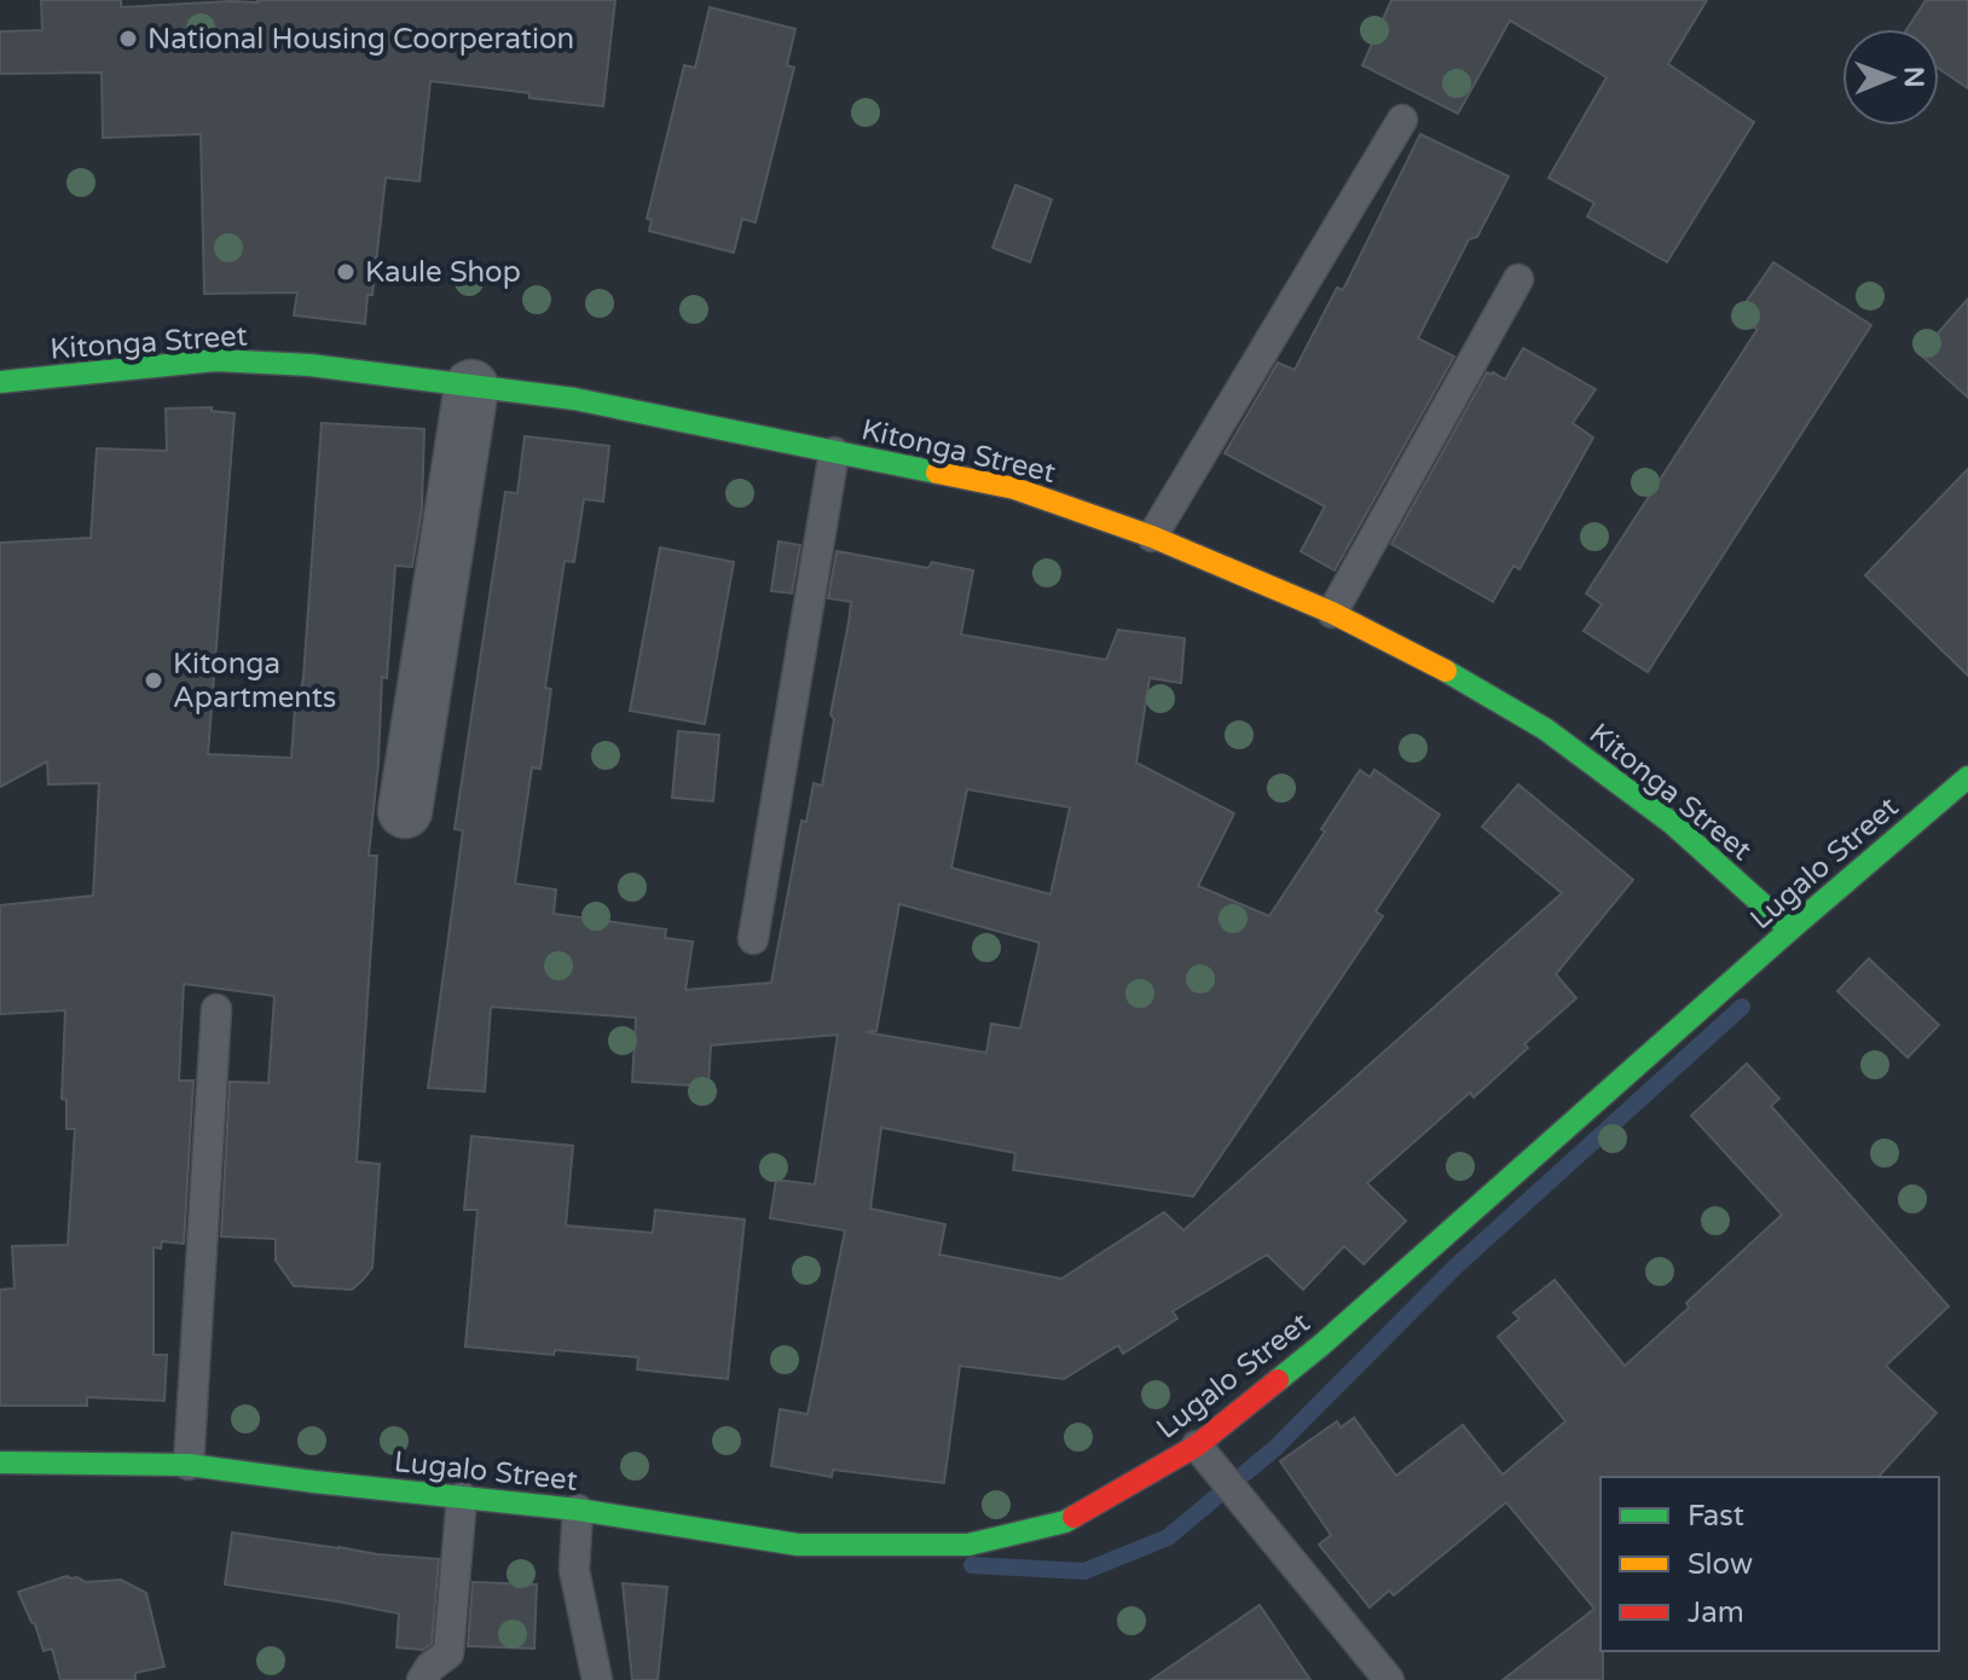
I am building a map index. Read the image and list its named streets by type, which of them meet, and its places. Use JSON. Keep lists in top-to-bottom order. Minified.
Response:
{"streets":{"street":["Kitonga Street","Lugalo Street"]},"crossings":[["Kitonga Street","Lugalo Street"]],"places":["National Housing Coorperation","Kaule Shop","Kitonga Apartments"],"legend":["Fast","Slow","Jam"],"north":"right"}
